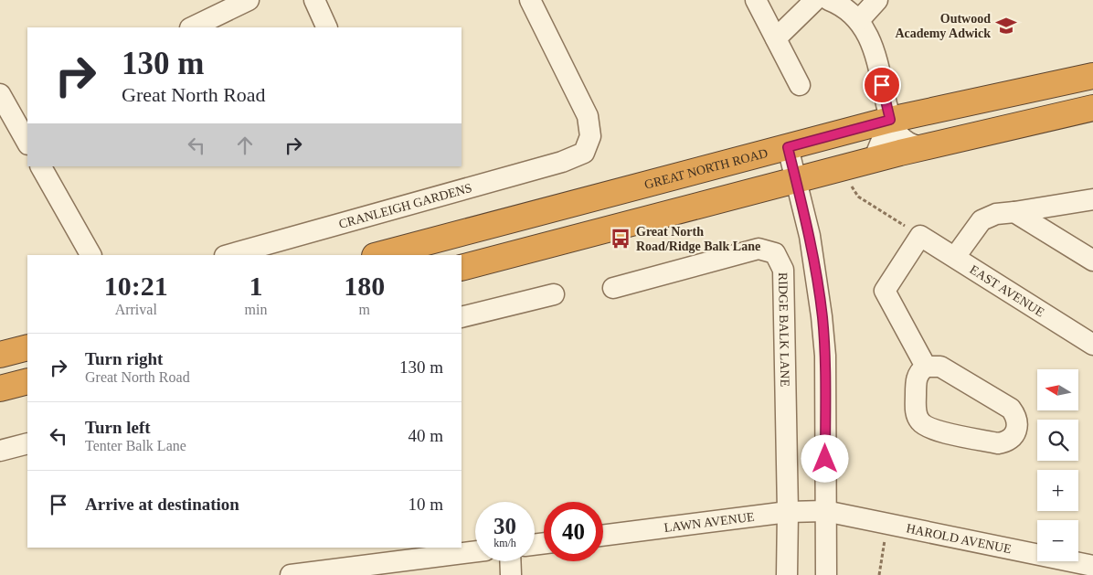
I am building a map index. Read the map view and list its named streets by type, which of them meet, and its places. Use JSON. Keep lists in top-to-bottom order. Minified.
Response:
{"streets":{"highway":["GREAT NORTH ROAD"],"street":["CRANLEIGH GARDENS","EAST AVENUE","RIDGE BALK LANE","LAWN AVENUE","HAROLD AVENUE"]},"crossings":[["RIDGE BALK LANE","LAWN AVENUE"],["LAWN AVENUE","HAROLD AVENUE"]],"places":{"school or university":["Outwood Academy Adwick"],"bus stop":["Great North Road/Ridge Balk Lane"]},"north":"left","page":{"turn":["130 m","Great North Road"],"eta":["10:21","Arrival","1","min","180","m"],"list":[{"name":"Turn right","note":"Great North Road","value":"130 m"},{"name":"Turn left","note":"Tenter Balk Lane","value":"40 m"},{"name":"Arrive at destination","value":"10 m"}],"map_buttons":["+","−"],"speed":"30 km/h","limit":"40"}}
